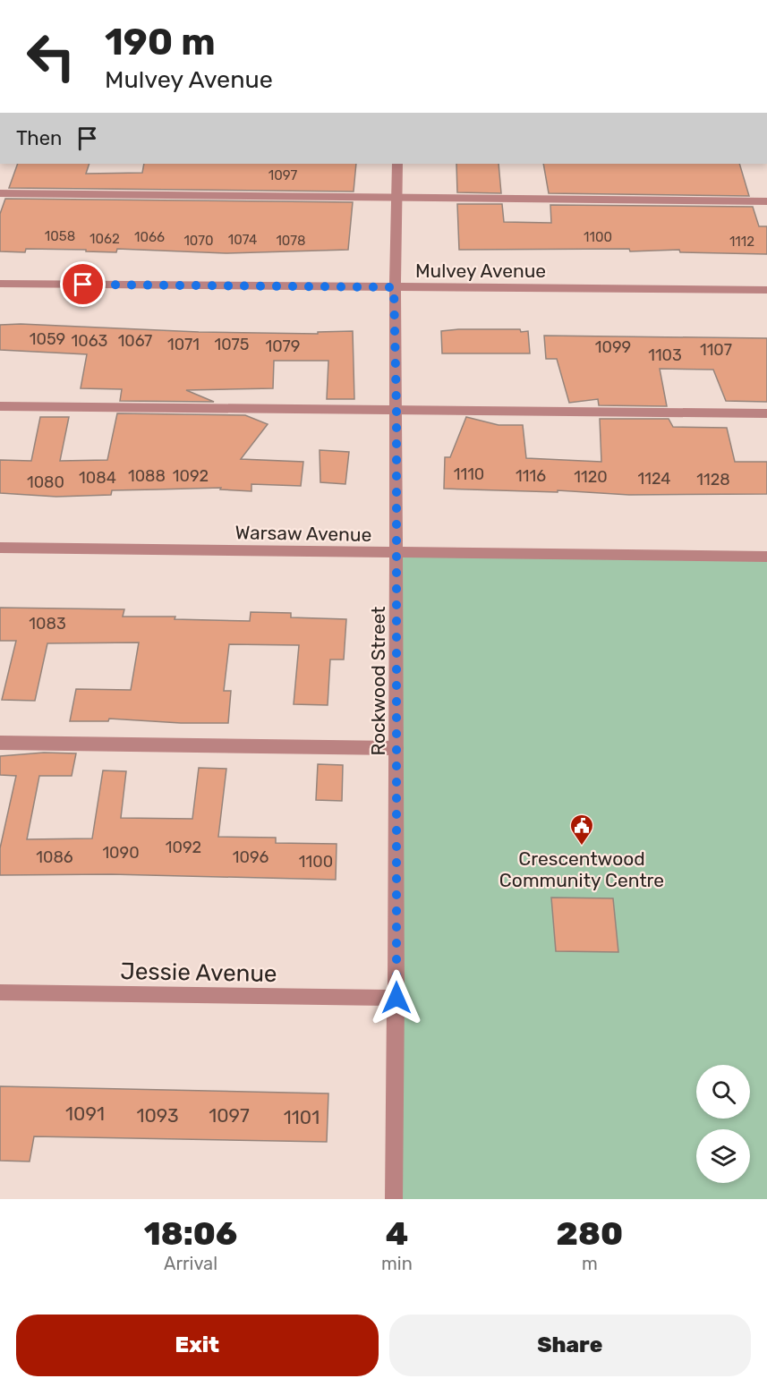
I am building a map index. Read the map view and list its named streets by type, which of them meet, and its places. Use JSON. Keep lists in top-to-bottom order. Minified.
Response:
{"streets":{"street":["Mulvey Avenue","Warsaw Avenue","Rockwood Street","Jessie Avenue"]},"crossings":[["Mulvey Avenue","Rockwood Street"],["Warsaw Avenue","Rockwood Street"],["Rockwood Street","Jessie Avenue"]],"places":{"public building":["Crescentwood Community Centre"]},"house_numbers":["1097","1058","1066","1100","1062","1074","1070","1078","1112","1059","1063","1067","1071","1075","1079","1099","1107","1103","1110","1088","1092","1116","1120","1084","1124","1128","1080","1083","1092","1090","1086","1096","1100","1091","1093","1097","1101"],"page":{"turn":["190 m","Mulvey Avenue"],"then":"Then","eta":["18:06","Arrival","4","min","280","m"],"buttons":["Exit","Share"]}}
